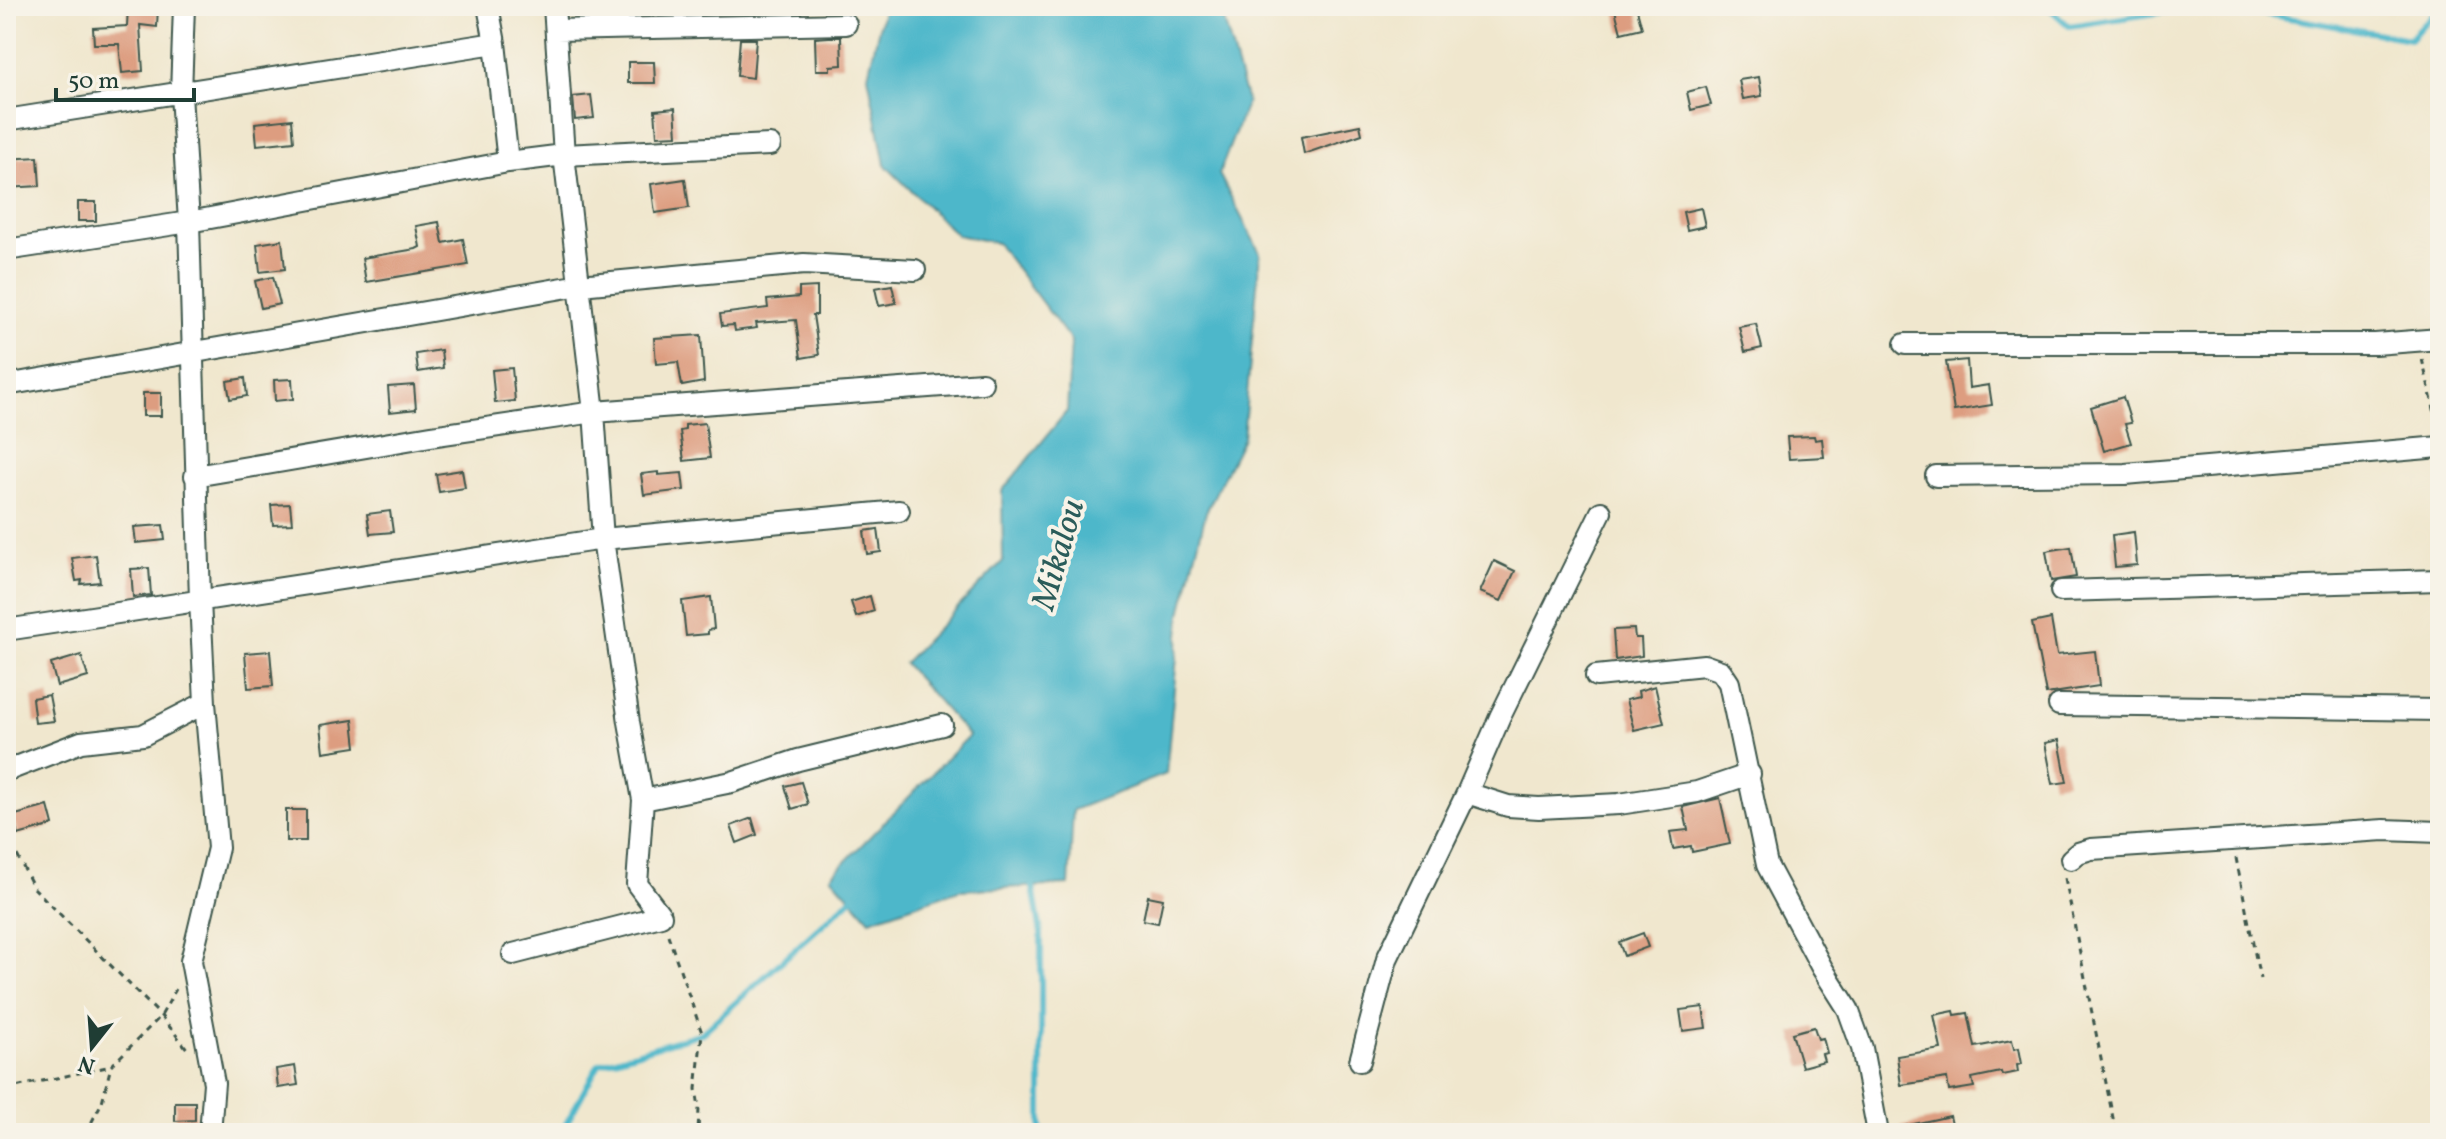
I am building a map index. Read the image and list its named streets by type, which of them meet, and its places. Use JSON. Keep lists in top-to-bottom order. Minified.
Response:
{"water":["Mikalou"],"scale_bar":"50 m","north":"bottom"}
